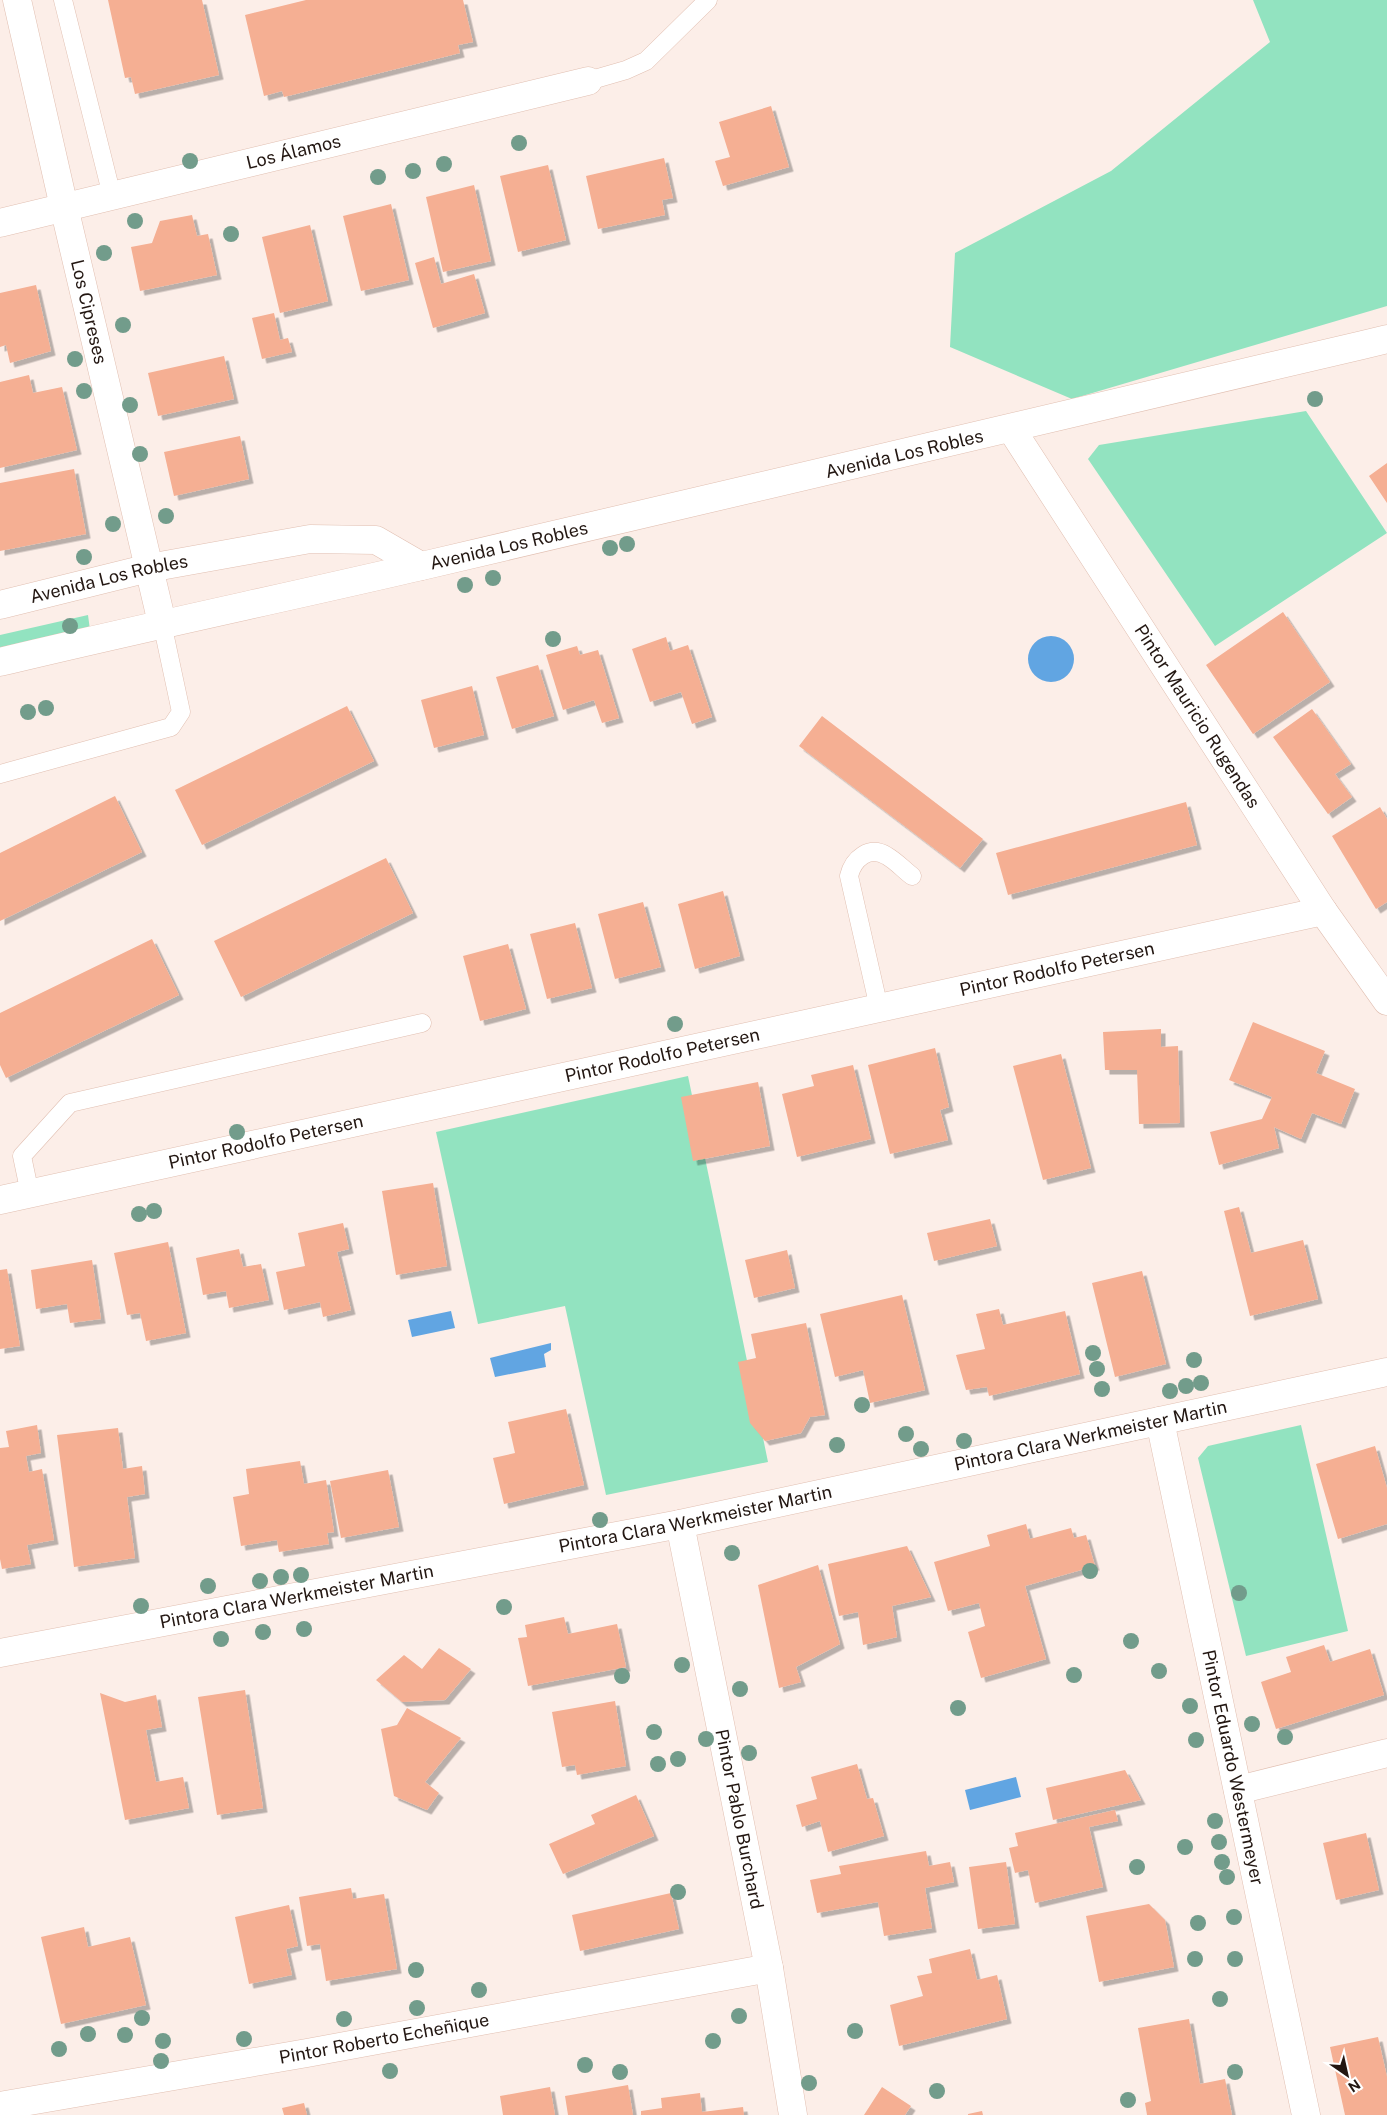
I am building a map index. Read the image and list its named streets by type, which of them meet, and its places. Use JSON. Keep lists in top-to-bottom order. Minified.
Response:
{"streets":{"street":["Los Álamos","Los Cipreses","Avenida Los Robles","Pintor Mauricio Rugendas","Pintor Rodolfo Petersen","Pintora Clara Werkmeister Martin","Pintor Eduardo Westermeyer","Pintor Pablo Burchard","Pintor Roberto Echeñique"]},"crossings":[["Los Álamos","Los Cipreses"],["Los Cipreses","Avenida Los Robles"],["Avenida Los Robles","Pintor Mauricio Rugendas"],["Pintor Mauricio Rugendas","Pintor Rodolfo Petersen"],["Pintora Clara Werkmeister Martin","Pintor Eduardo Westermeyer"],["Pintora Clara Werkmeister Martin","Pintor Pablo Burchard"],["Pintor Pablo Burchard","Pintor Roberto Echeñique"]],"north":"bottom right"}
